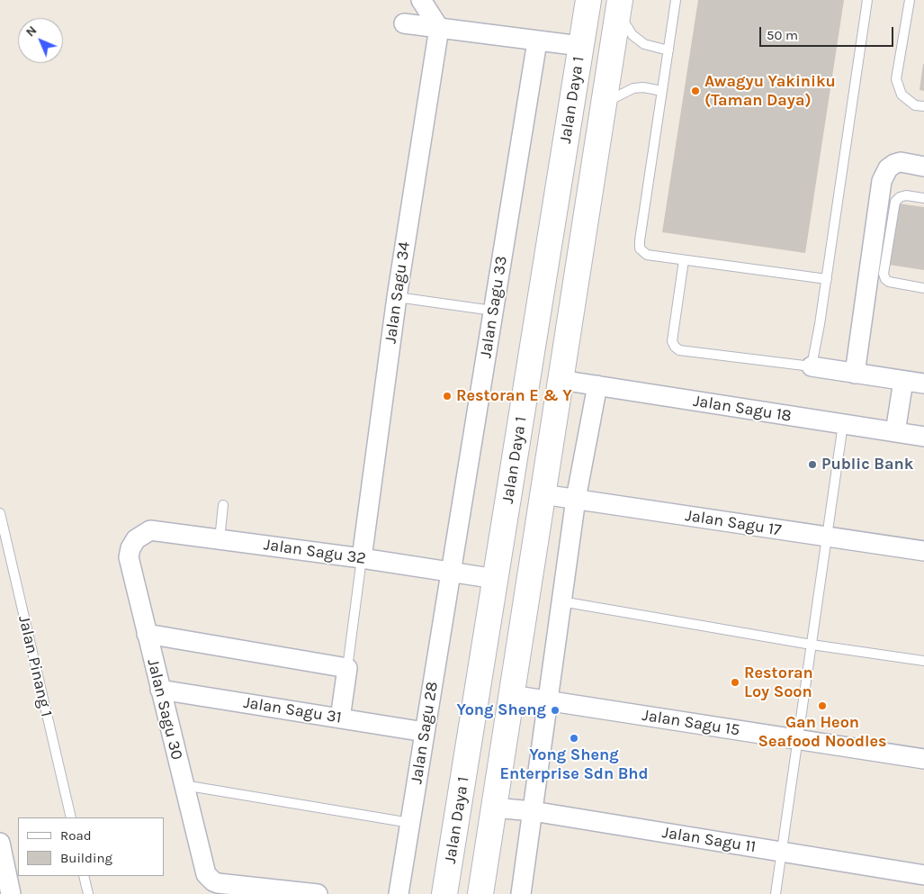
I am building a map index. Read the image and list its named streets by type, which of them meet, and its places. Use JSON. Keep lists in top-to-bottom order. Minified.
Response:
{"streets":{"main road":["Jalan Daya 1"],"street":["Jalan Sagu 34","Jalan Sagu 33","Jalan Sagu 18","Jalan Sagu 17","Jalan Sagu 32","Jalan Sagu 30","Jalan Sagu 31","Jalan Sagu 15","Jalan Sagu 28","Jalan Sagu 11"],"lane":["Jalan Pinang 1"]},"crossings":[["Jalan Daya 1","Jalan Sagu 18"],["Jalan Daya 1","Jalan Sagu 17"],["Jalan Daya 1","Jalan Sagu 32"],["Jalan Daya 1","Jalan Sagu 15"],["Jalan Daya 1","Jalan Sagu 11"],["Jalan Sagu 34","Jalan Sagu 32"],["Jalan Sagu 33","Jalan Sagu 32"],["Jalan Sagu 33","Jalan Sagu 28"],["Jalan Sagu 32","Jalan Sagu 30"],["Jalan Sagu 32","Jalan Sagu 28"],["Jalan Sagu 30","Jalan Sagu 31"],["Jalan Sagu 31","Jalan Sagu 28"]],"places":["Awagyu Yakiniku (Taman Daya)","Restoran E & Y","Public Bank","Restoran Loy Soon","Gan Heon Seafood Noodles","Yong Sheng","Yong Sheng Enterprise Sdn Bhd"],"legend":["Road","Building"],"scale_bar":"50 m","north":"top left"}
